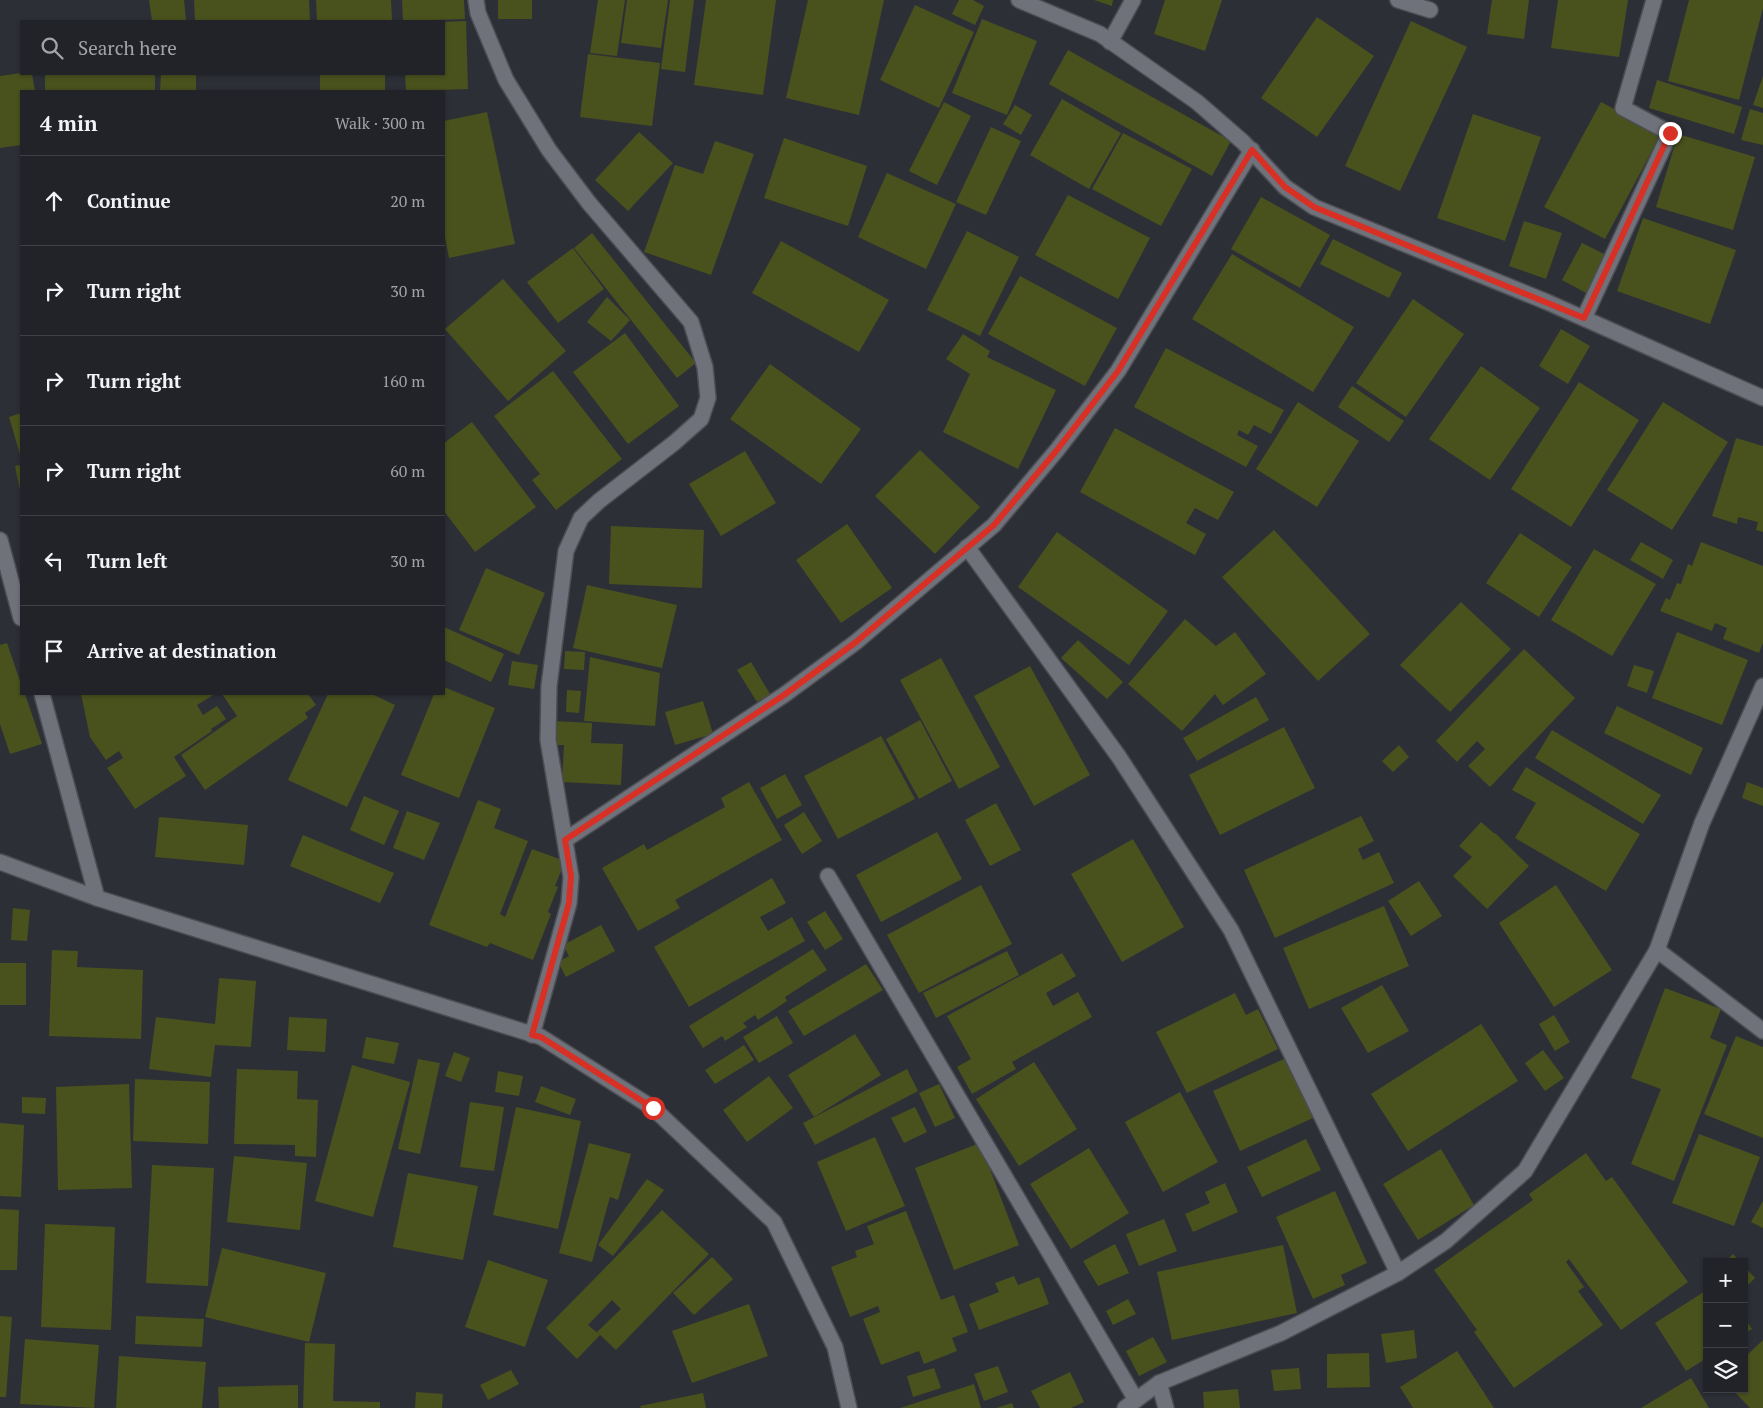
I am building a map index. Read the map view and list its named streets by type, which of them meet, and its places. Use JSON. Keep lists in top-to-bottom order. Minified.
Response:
{"page":{"search":"Search here","heading":["4 min","Walk · 300 m"],"list":[["Continue","20 m"],["Turn right","30 m"],["Turn right","160 m"],["Turn right","60 m"],["Turn left","30 m"],"Arrive at destination"],"map_buttons":["+","−"]}}
